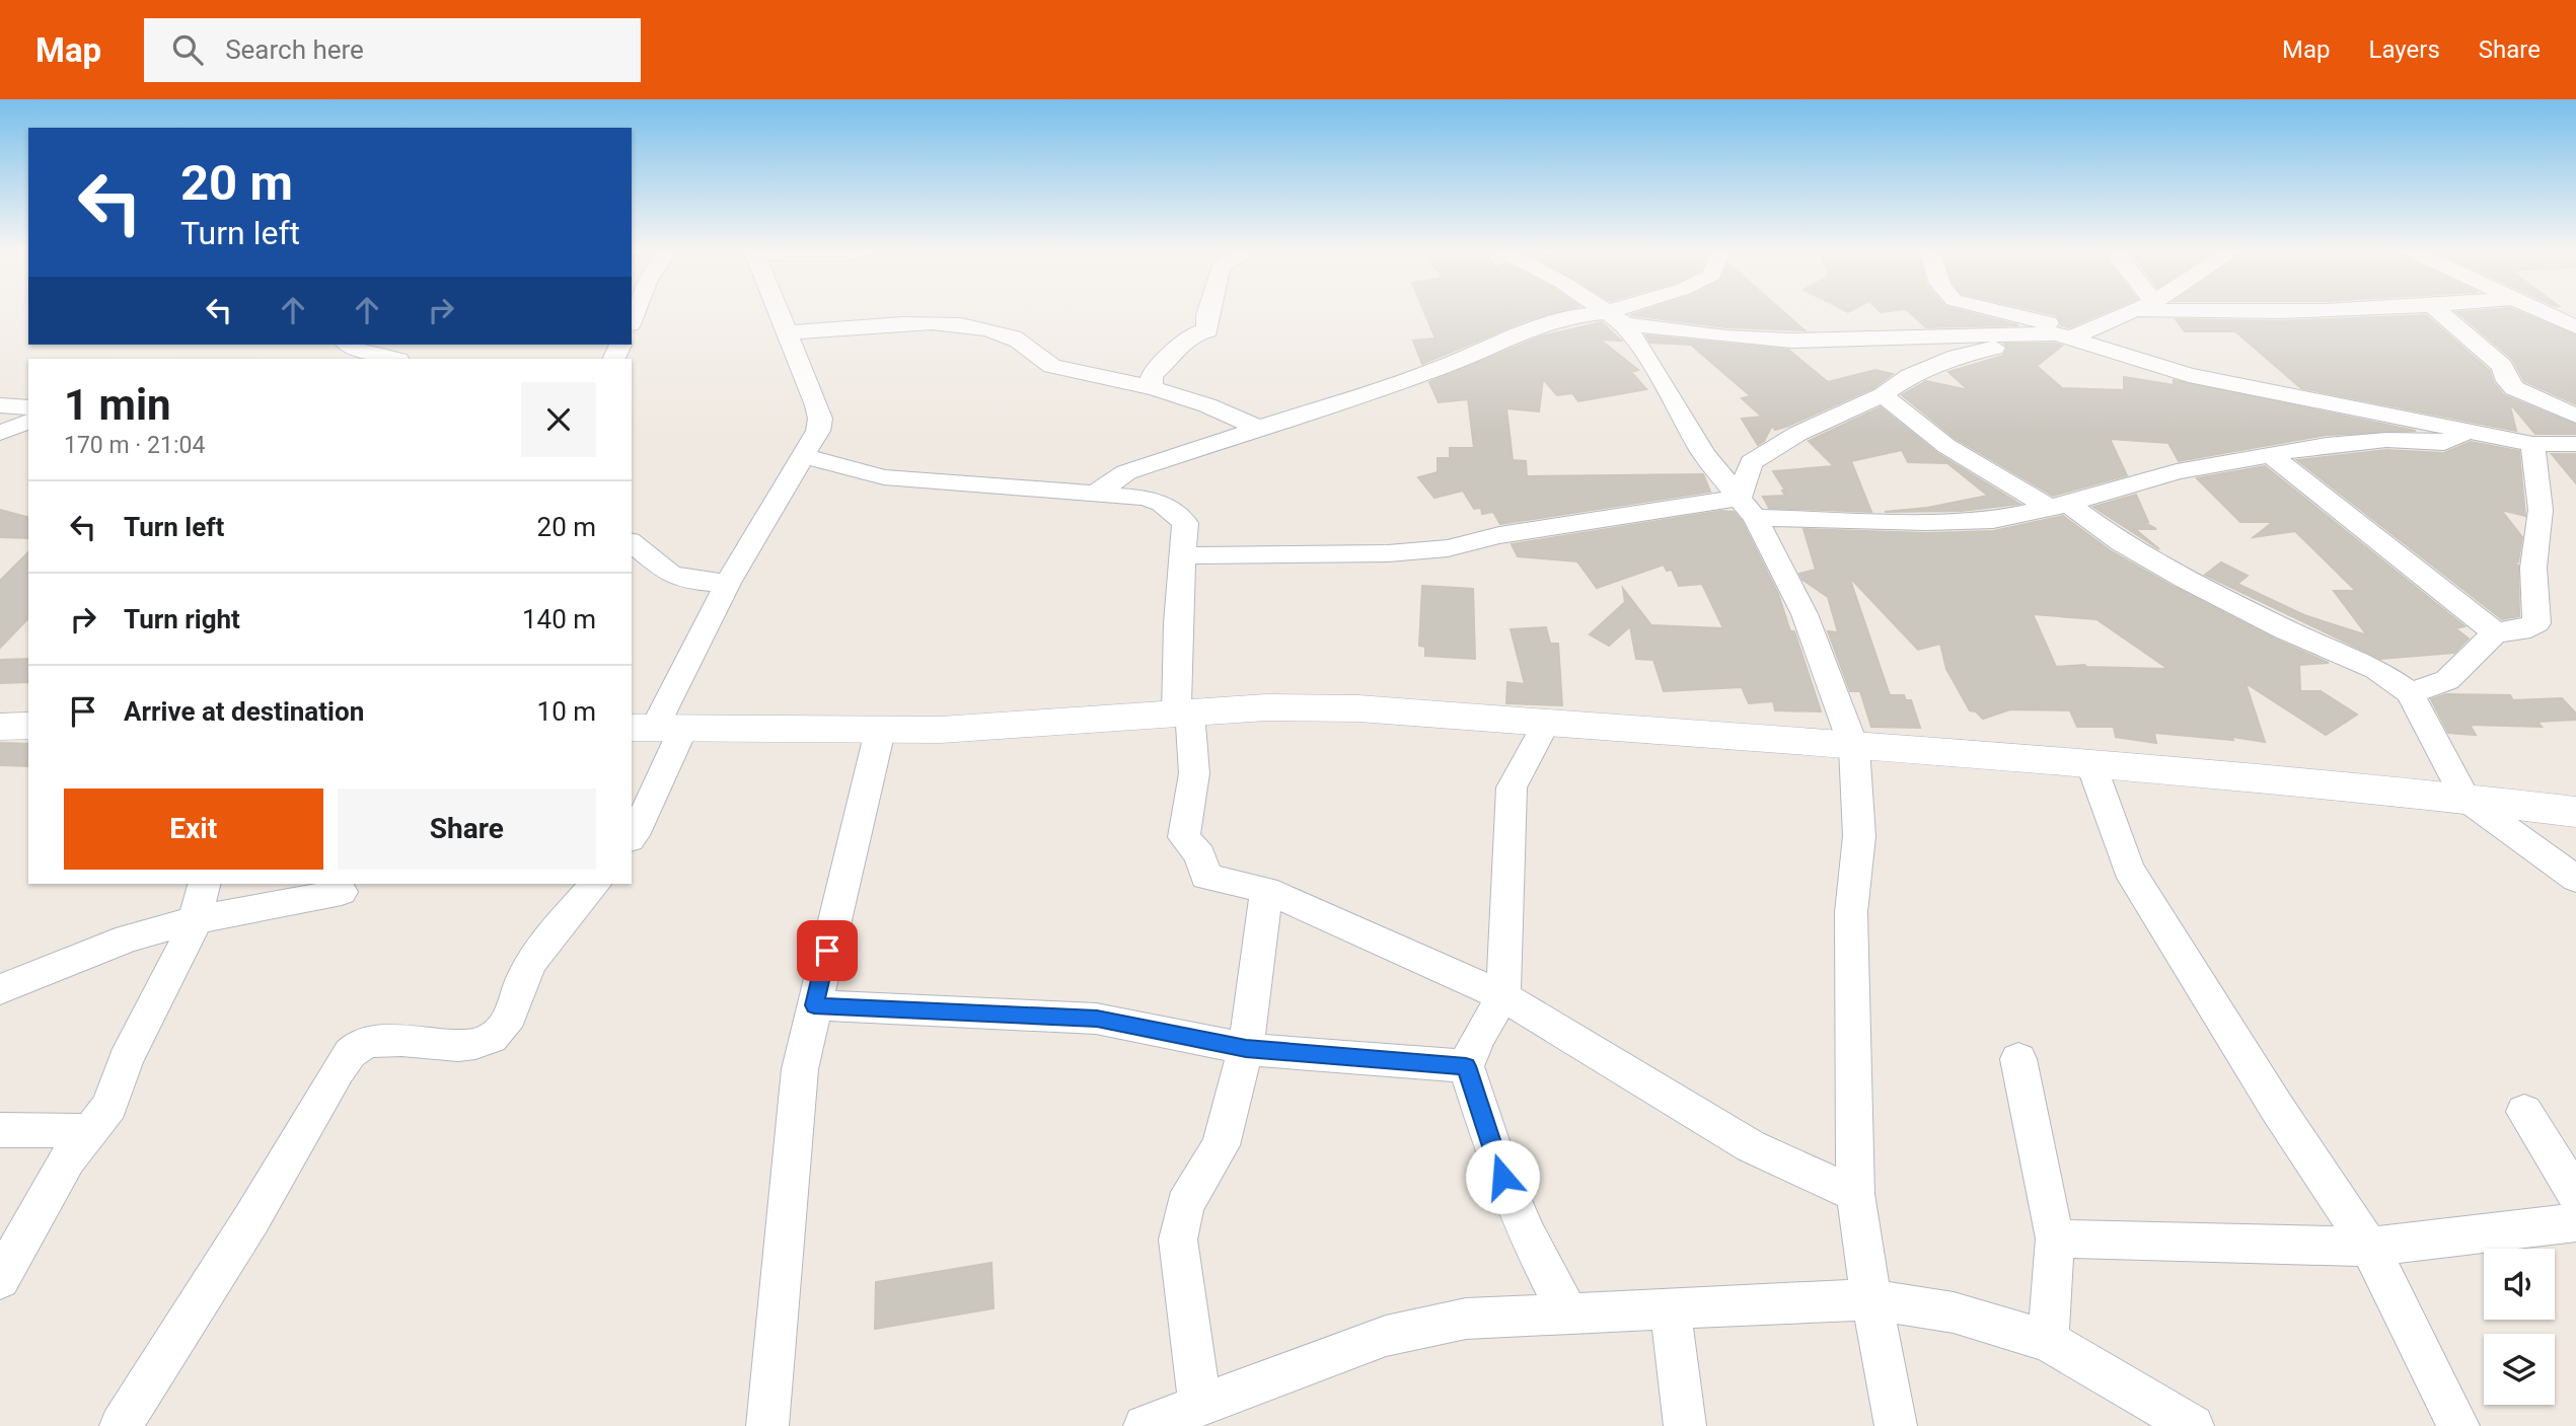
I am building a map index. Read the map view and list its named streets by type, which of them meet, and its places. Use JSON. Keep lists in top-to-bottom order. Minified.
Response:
{"page":{"header":"Map","search":"Search here","nav":["Map","Layers","Share"],"turn":["20 m","Turn left"],"heading":["1 min","170 m · 21:04"],"list":[{"name":"Turn left","value":"20 m"},{"name":"Turn right","value":"140 m"},{"name":"Arrive at destination","value":"10 m"}],"buttons":["Exit","Share"]}}
